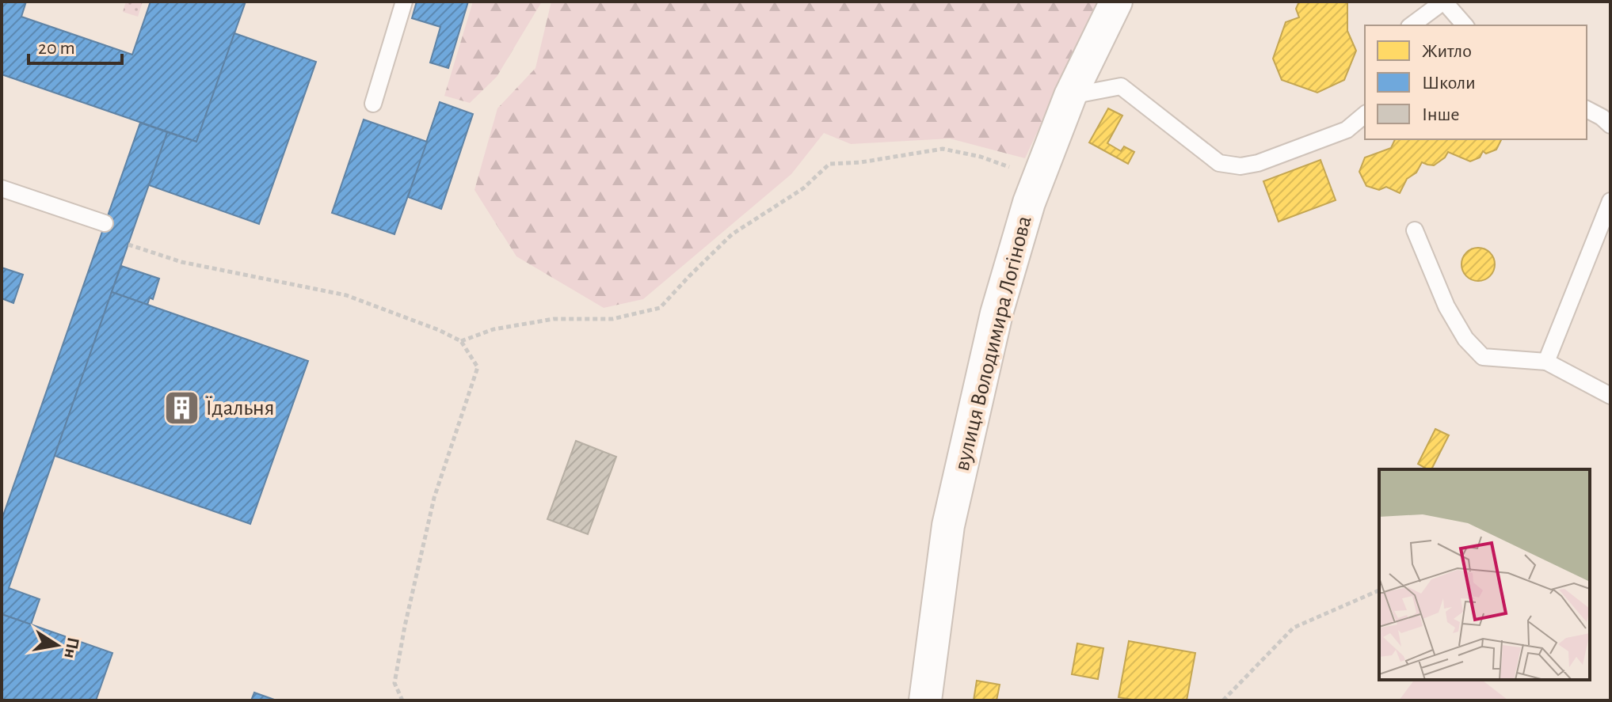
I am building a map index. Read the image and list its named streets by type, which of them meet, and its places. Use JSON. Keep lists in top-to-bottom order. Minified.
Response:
{"streets":{"street":["вулиця Володимира Логінова"]},"places":{"building":["Їдальня"]},"legend":["Житло","Школи","Інше"],"scale_bar":"20 m","north":"right"}
